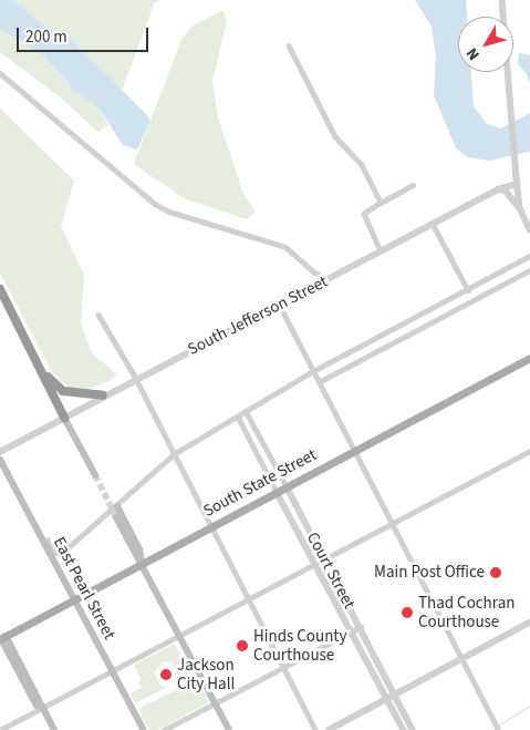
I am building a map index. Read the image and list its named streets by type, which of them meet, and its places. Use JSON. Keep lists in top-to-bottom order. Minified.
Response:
{"streets":{"main road":["South State Street","East Pearl Street"],"street":["South Jefferson Street","Court Street"]},"crossings":[["South State Street","Court Street"],["South State Street","East Pearl Street"]],"places":["Main Post Office","Thad Cochran Courthouse","Hinds County Courthouse","Jackson City Hall"],"scale_bar":"200 m","north":"bottom left"}
